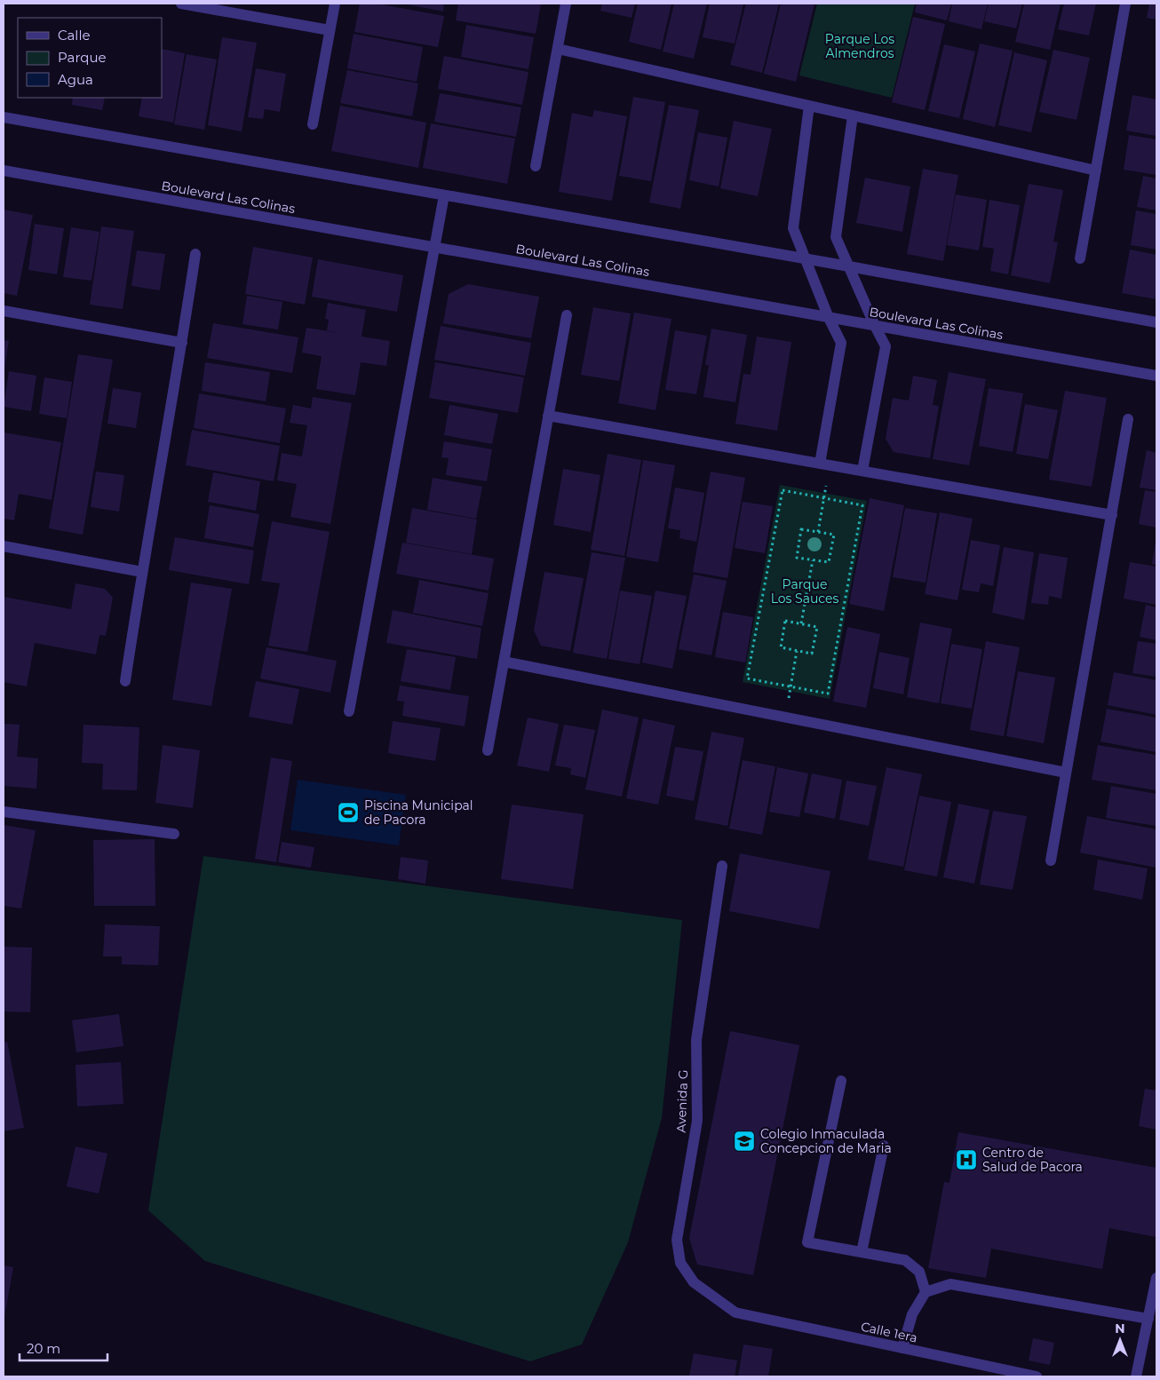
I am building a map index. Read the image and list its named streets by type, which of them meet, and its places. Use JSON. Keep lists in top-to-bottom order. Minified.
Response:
{"streets":{"street":["Boulevard Las Colinas","Avenida G","Calle 1era"]},"crossings":[["Avenida G","Calle 1era"]],"parks":["Parque Los Almendros","Parque Los Sauces"],"places":{"sports":["Piscina Municipal de Pacora"],"school or university":["Colegio Inmaculada Concepcion de Maria"],"hospital":["Centro de Salud de Pacora"]},"legend":["Calle","Parque","Agua"],"scale_bar":"20 m","north":"top"}
